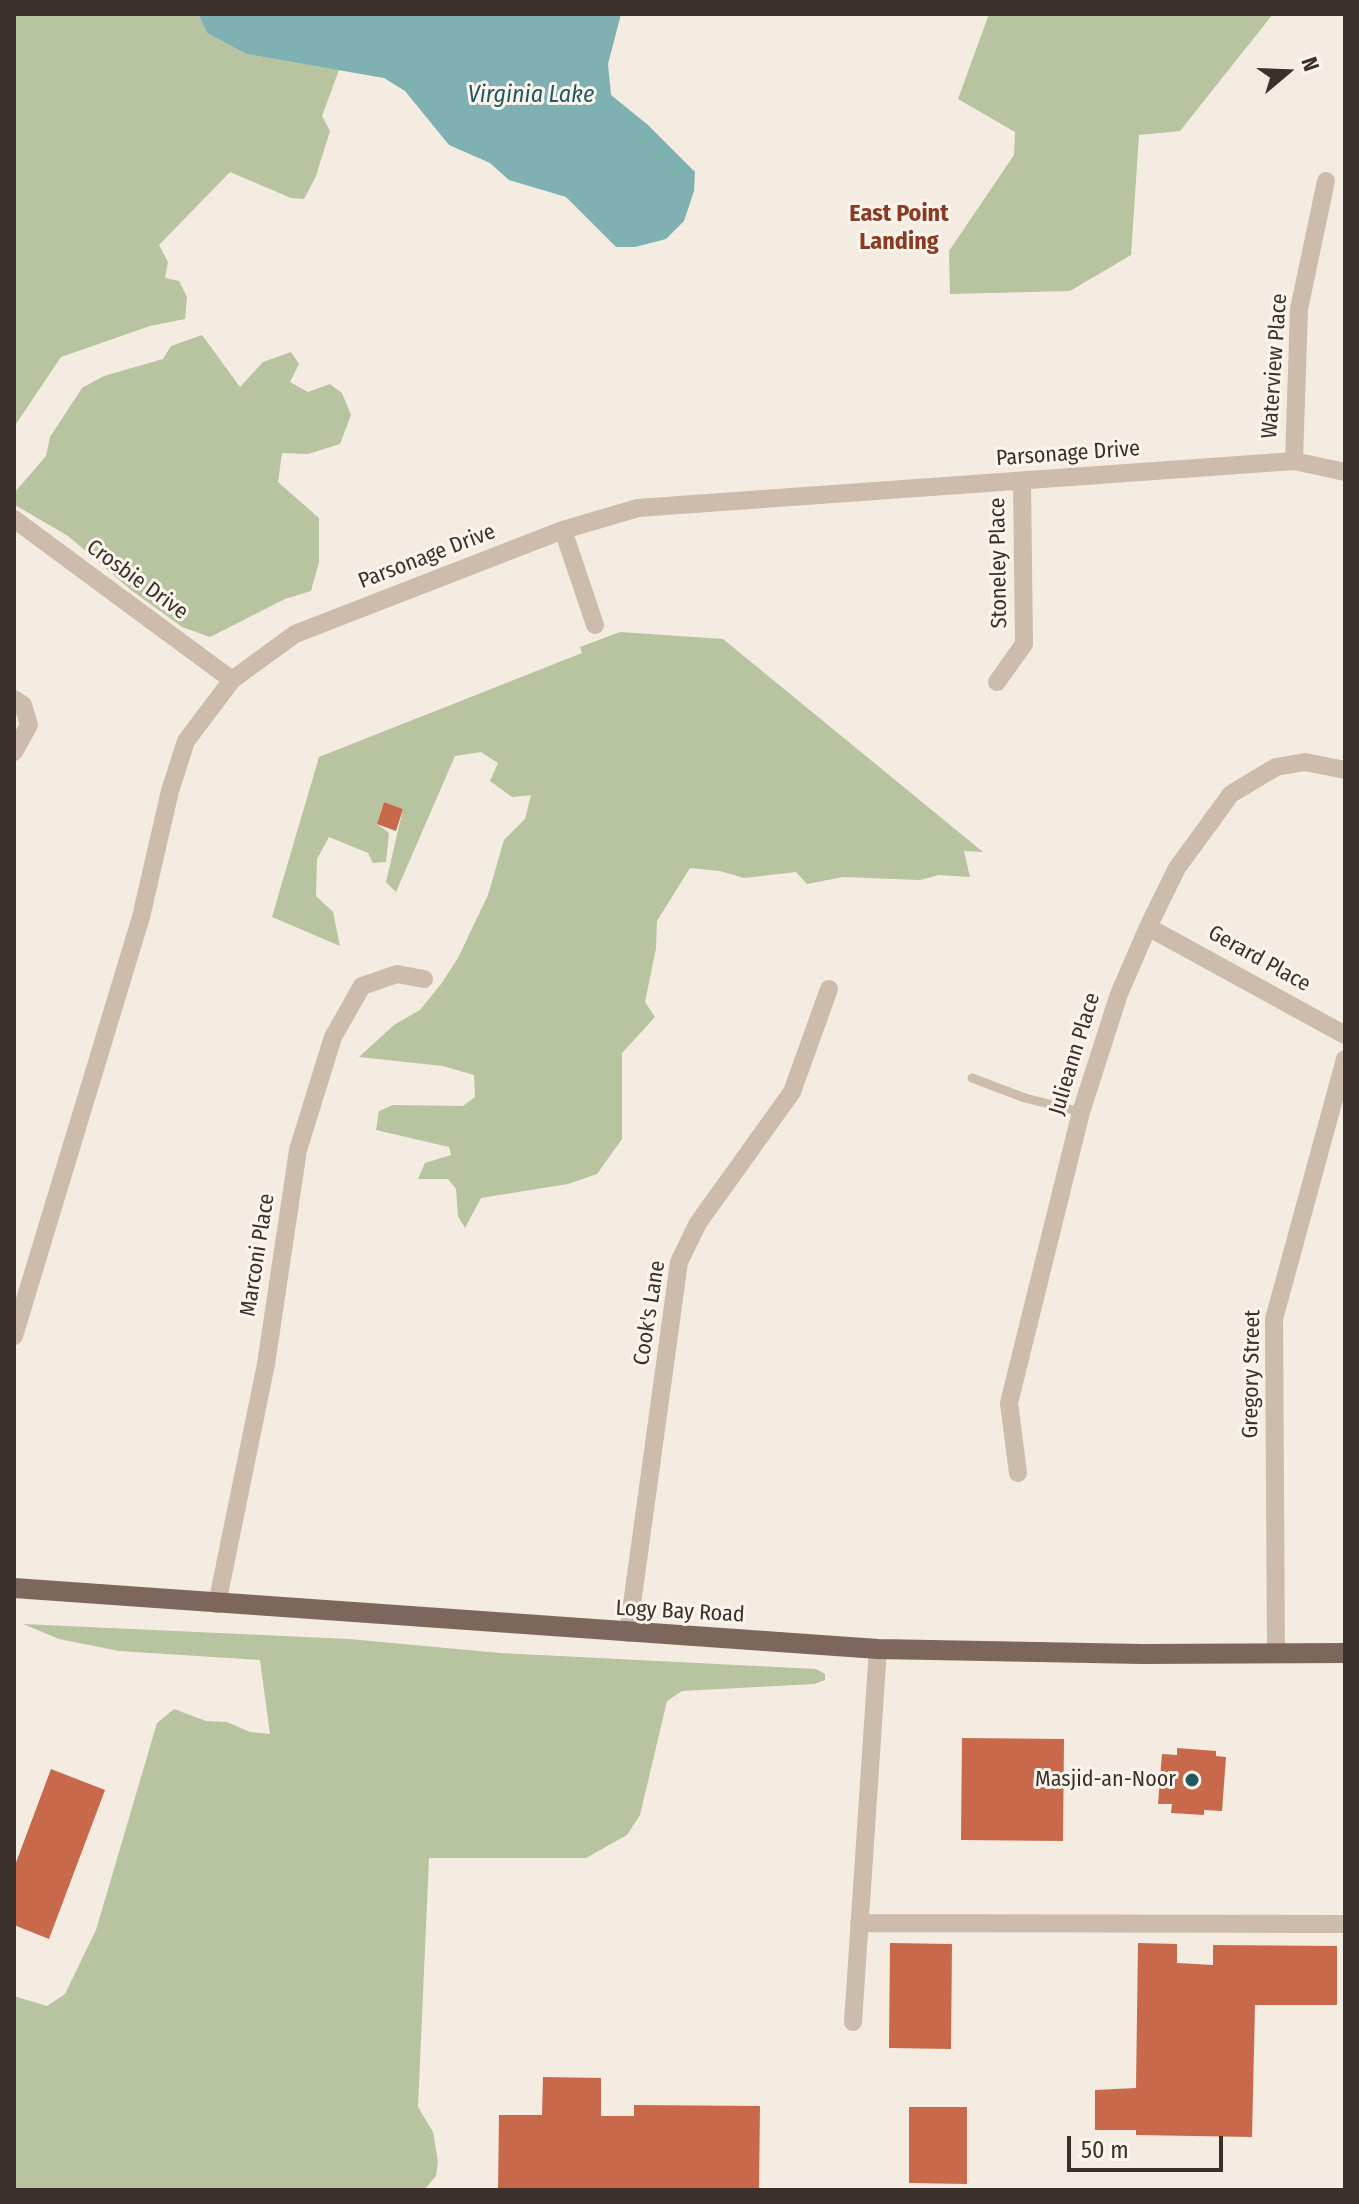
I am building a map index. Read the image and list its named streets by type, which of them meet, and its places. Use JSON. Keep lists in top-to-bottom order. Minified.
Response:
{"streets":{"main road":["Logy Bay Road"],"street":["Waterview Place","Parsonage Drive","Stoneley Place","Crosbie Drive","Gerard Place","Julieann Place","Marconi Place","Cook's Lane","Gregory Street"]},"crossings":[["Waterview Place","Parsonage Drive"],["Parsonage Drive","Stoneley Place"],["Parsonage Drive","Crosbie Drive"],["Gerard Place","Julieann Place"],["Marconi Place","Logy Bay Road"],["Cook's Lane","Logy Bay Road"],["Gregory Street","Logy Bay Road"]],"districts":["East Point Landing"],"water":["Virginia Lake"],"places":["Masjid-an-Noor"],"scale_bar":"50 m","north":"right"}
